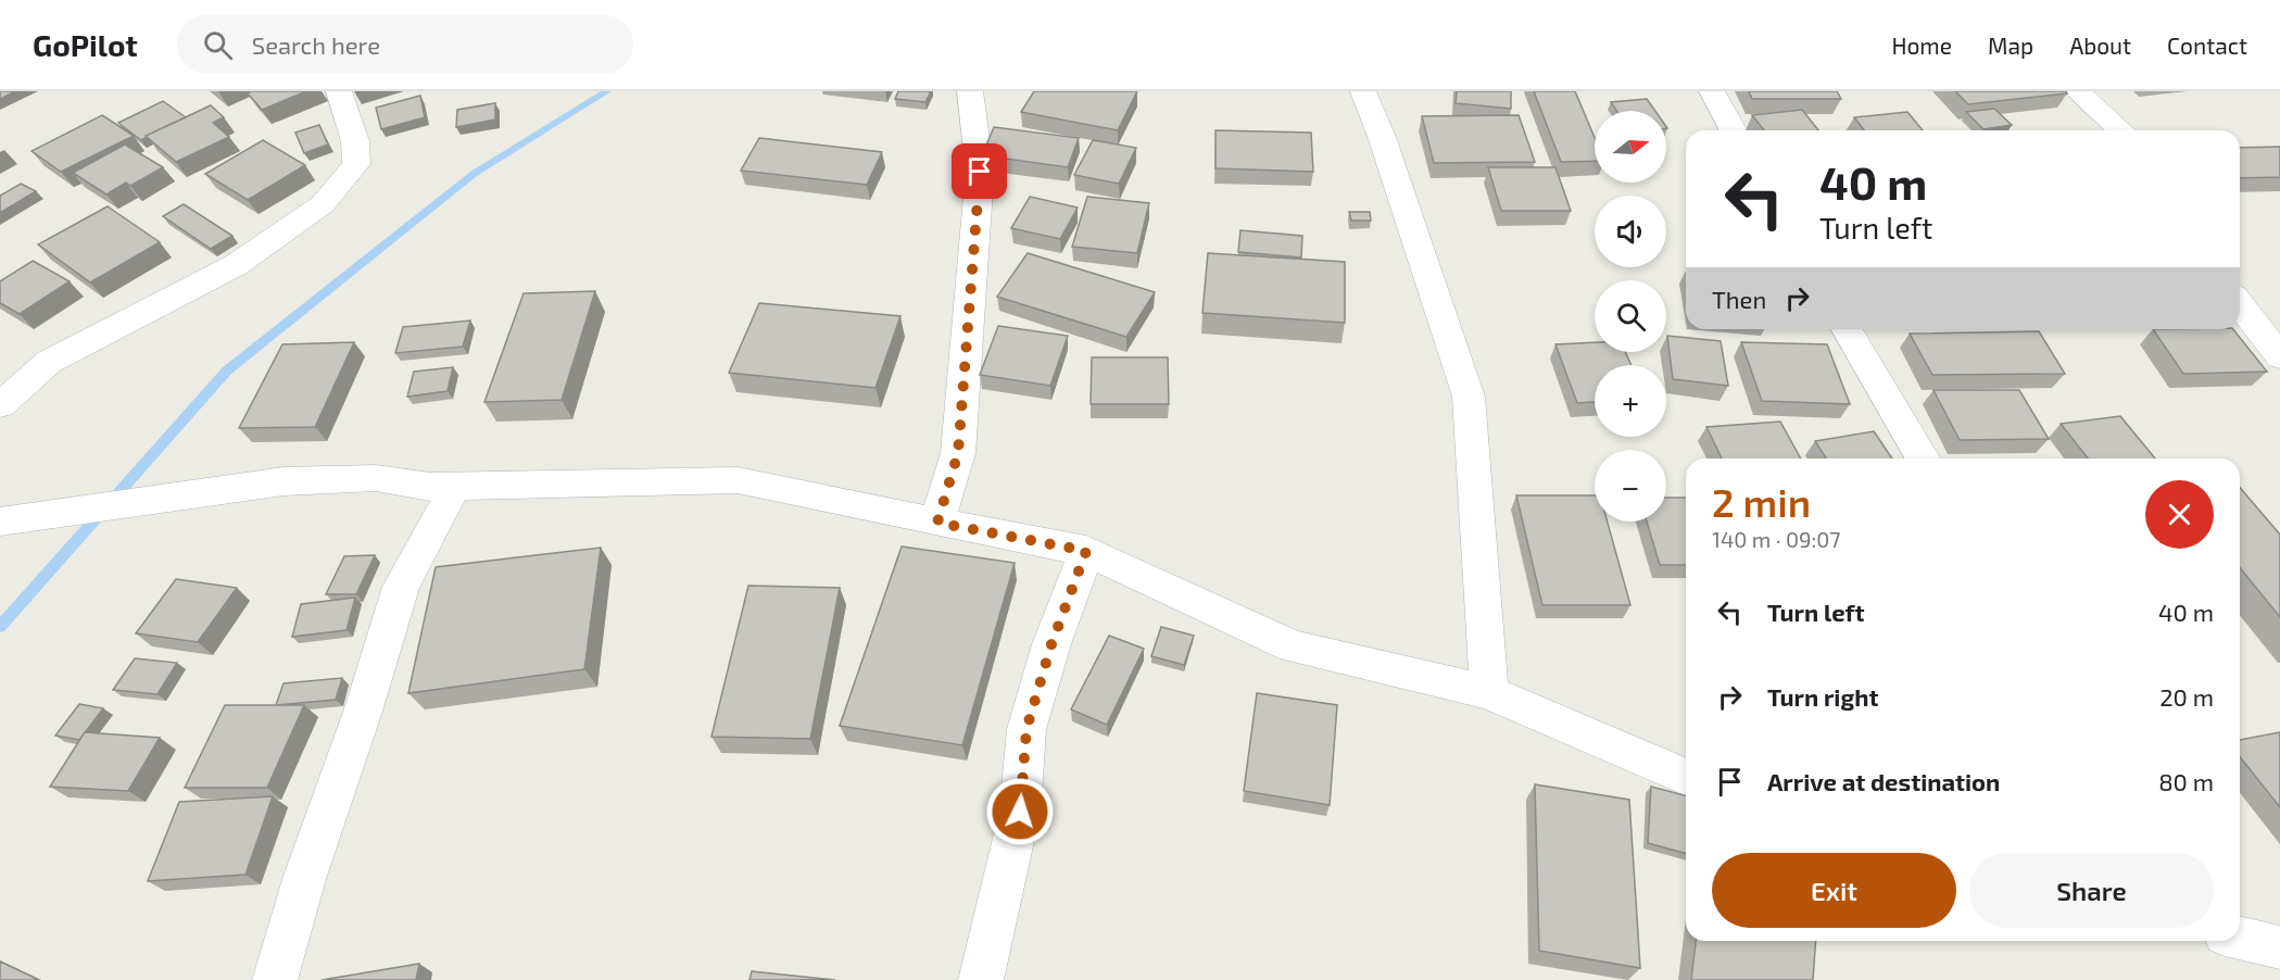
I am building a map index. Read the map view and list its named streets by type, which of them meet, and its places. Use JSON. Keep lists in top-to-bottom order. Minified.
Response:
{"north":"right","page":{"header":"GoPilot","search":"Search here","nav":["Home","Map","About","Contact"],"map_buttons":["+","−"],"turn":["40 m","Turn left"],"then":"Then","heading":["2 min","140 m · 09:07"],"list":[{"name":"Turn left","value":"40 m"},{"name":"Turn right","value":"20 m"},{"name":"Arrive at destination","value":"80 m"}],"buttons":["Exit","Share"]}}
